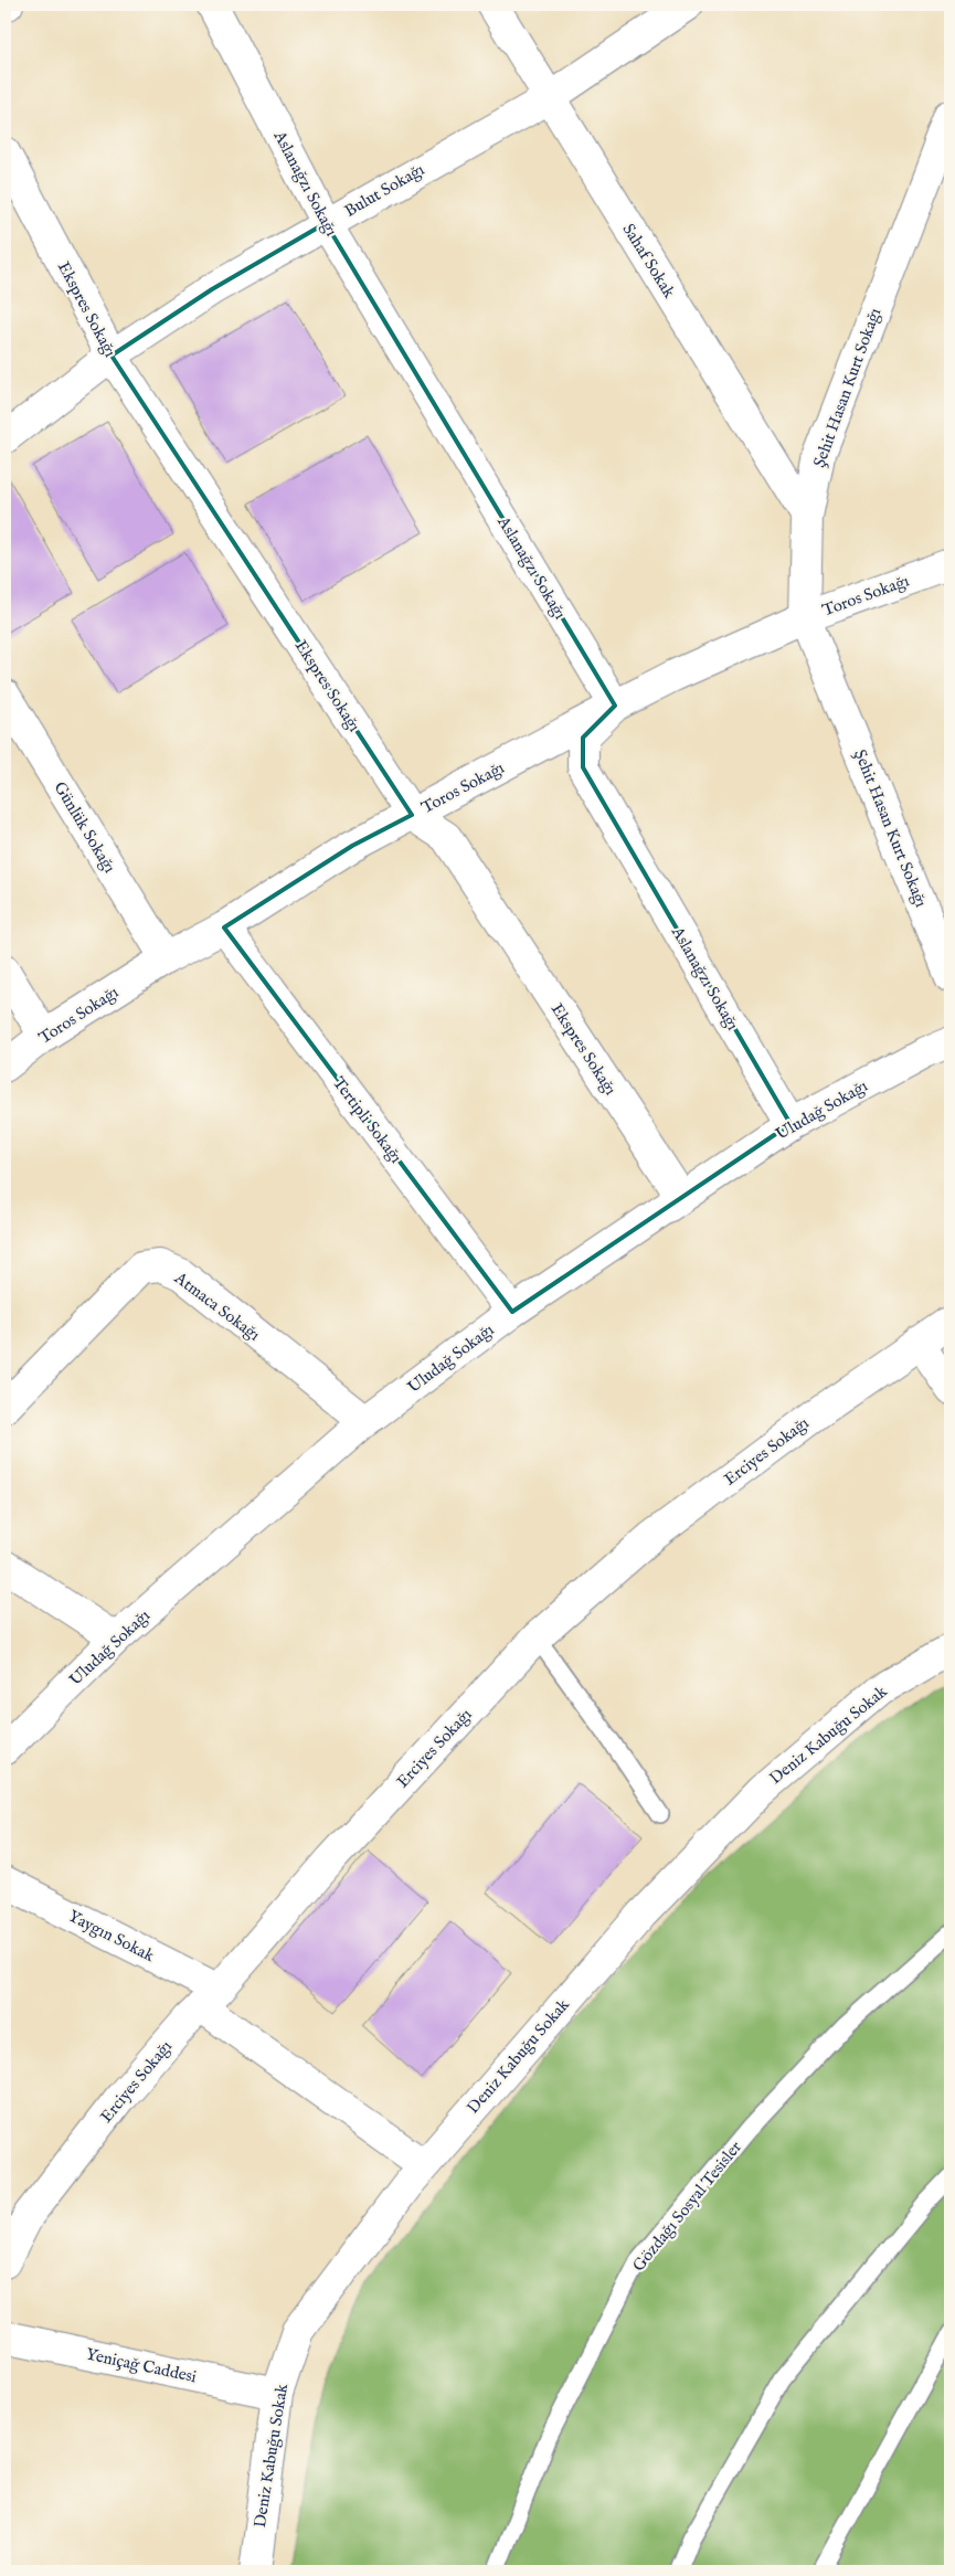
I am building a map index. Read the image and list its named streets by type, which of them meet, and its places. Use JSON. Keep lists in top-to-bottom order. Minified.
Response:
{"streets":{"street":["Aslanağzı Sokağı","Bulut Sokağı","Sahaf Sokak","Ekspres Sokağı","Şehit Hasan Kurt Sokağı","Toros Sokağı","Günlük Sokağı","Uludağ Sokağı","Tertipli Sokağı","Atmaca Sokağı","Erciyes Sokağı","Deniz Kabuğu Sokak","Yaygın Sokak","Yeniçağ Caddesi"],"lane":["Gözdağı Sosyal Tesisler"]},"crossings":[["Aslanağzı Sokağı","Bulut Sokağı"],["Aslanağzı Sokağı","Toros Sokağı"],["Aslanağzı Sokağı","Uludağ Sokağı"],["Bulut Sokağı","Sahaf Sokak"],["Bulut Sokağı","Ekspres Sokağı"],["Sahaf Sokak","Şehit Hasan Kurt Sokağı"],["Ekspres Sokağı","Toros Sokağı"],["Ekspres Sokağı","Uludağ Sokağı"],["Şehit Hasan Kurt Sokağı","Toros Sokağı"],["Toros Sokağı","Günlük Sokağı"],["Toros Sokağı","Tertipli Sokağı"],["Uludağ Sokağı","Tertipli Sokağı"],["Uludağ Sokağı","Atmaca Sokağı"],["Erciyes Sokağı","Yaygın Sokak"],["Deniz Kabuğu Sokak","Yaygın Sokak"],["Deniz Kabuğu Sokak","Yeniçağ Caddesi"]]}
